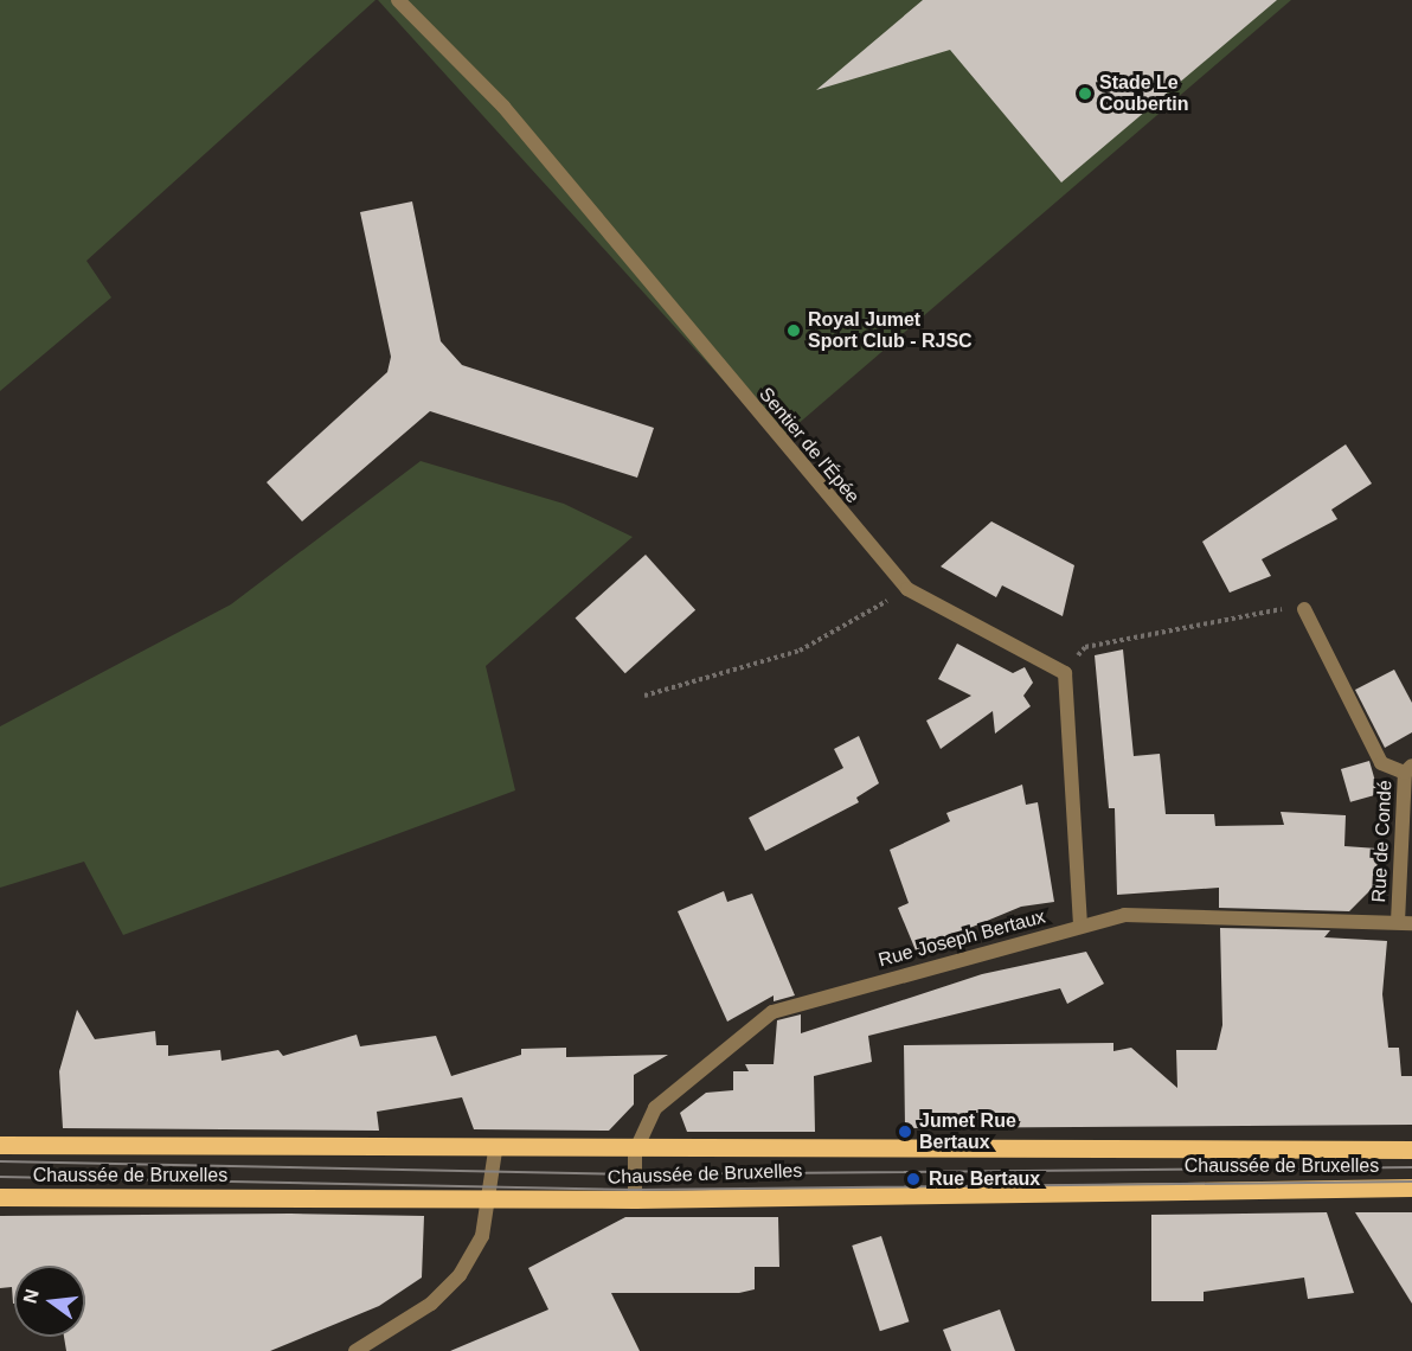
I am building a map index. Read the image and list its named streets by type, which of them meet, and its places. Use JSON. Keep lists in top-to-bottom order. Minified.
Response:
{"streets":{"main road":["Chaussée de Bruxelles"],"street":["Sentier de l'Épée","Rue de Condé","Rue Joseph Bertaux"]},"crossings":[["Rue de Condé","Rue Joseph Bertaux"],["Rue Joseph Bertaux","Chaussée de Bruxelles"]],"places":["Stade Le Coubertin","Royal Jumet Sport Club - RJSC","Jumet Rue Bertaux","Rue Bertaux"],"north":"left"}
